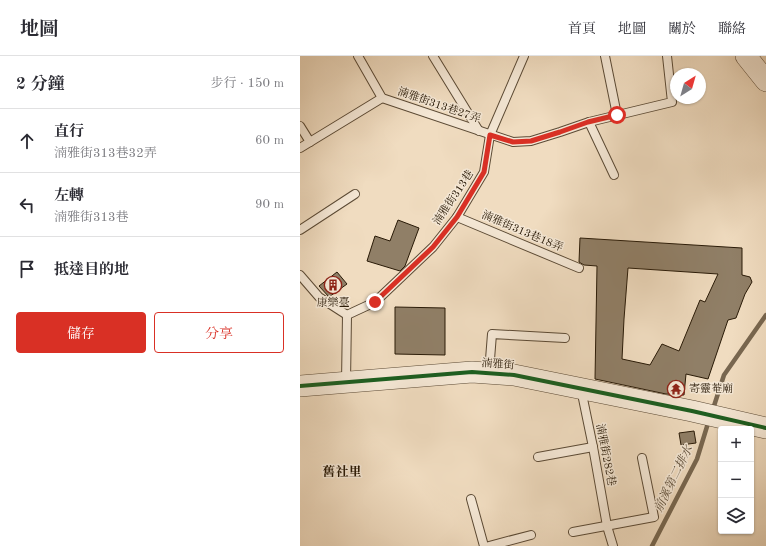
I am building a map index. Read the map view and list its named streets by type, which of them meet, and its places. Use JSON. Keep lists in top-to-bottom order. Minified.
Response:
{"streets":{"street":["湳雅街"],"lane":["湳雅街313巷27弄","湳雅街313巷","湳雅街313巷18弄","湳雅街282巷"]},"crossings":[["湳雅街313巷27弄","湳雅街313巷"],["湳雅街313巷","湳雅街313巷18弄"],["湳雅街","湳雅街282巷"]],"districts":["舊社里"],"water":["前溪第二排水"],"places":{"building":["康樂臺"],"temple":["寄靈菴廟"]},"north":"top right","page":{"header":"地圖","nav":["首頁","地圖","關於","聯絡"],"heading":["2 分鐘","步行 · 150 m"],"list":[["直行","湳雅街313巷32弄","60 m"],["左轉","湳雅街313巷","90 m"],"抵達目的地"],"buttons":["儲存","分享"],"map_buttons":["+","−"]}}
